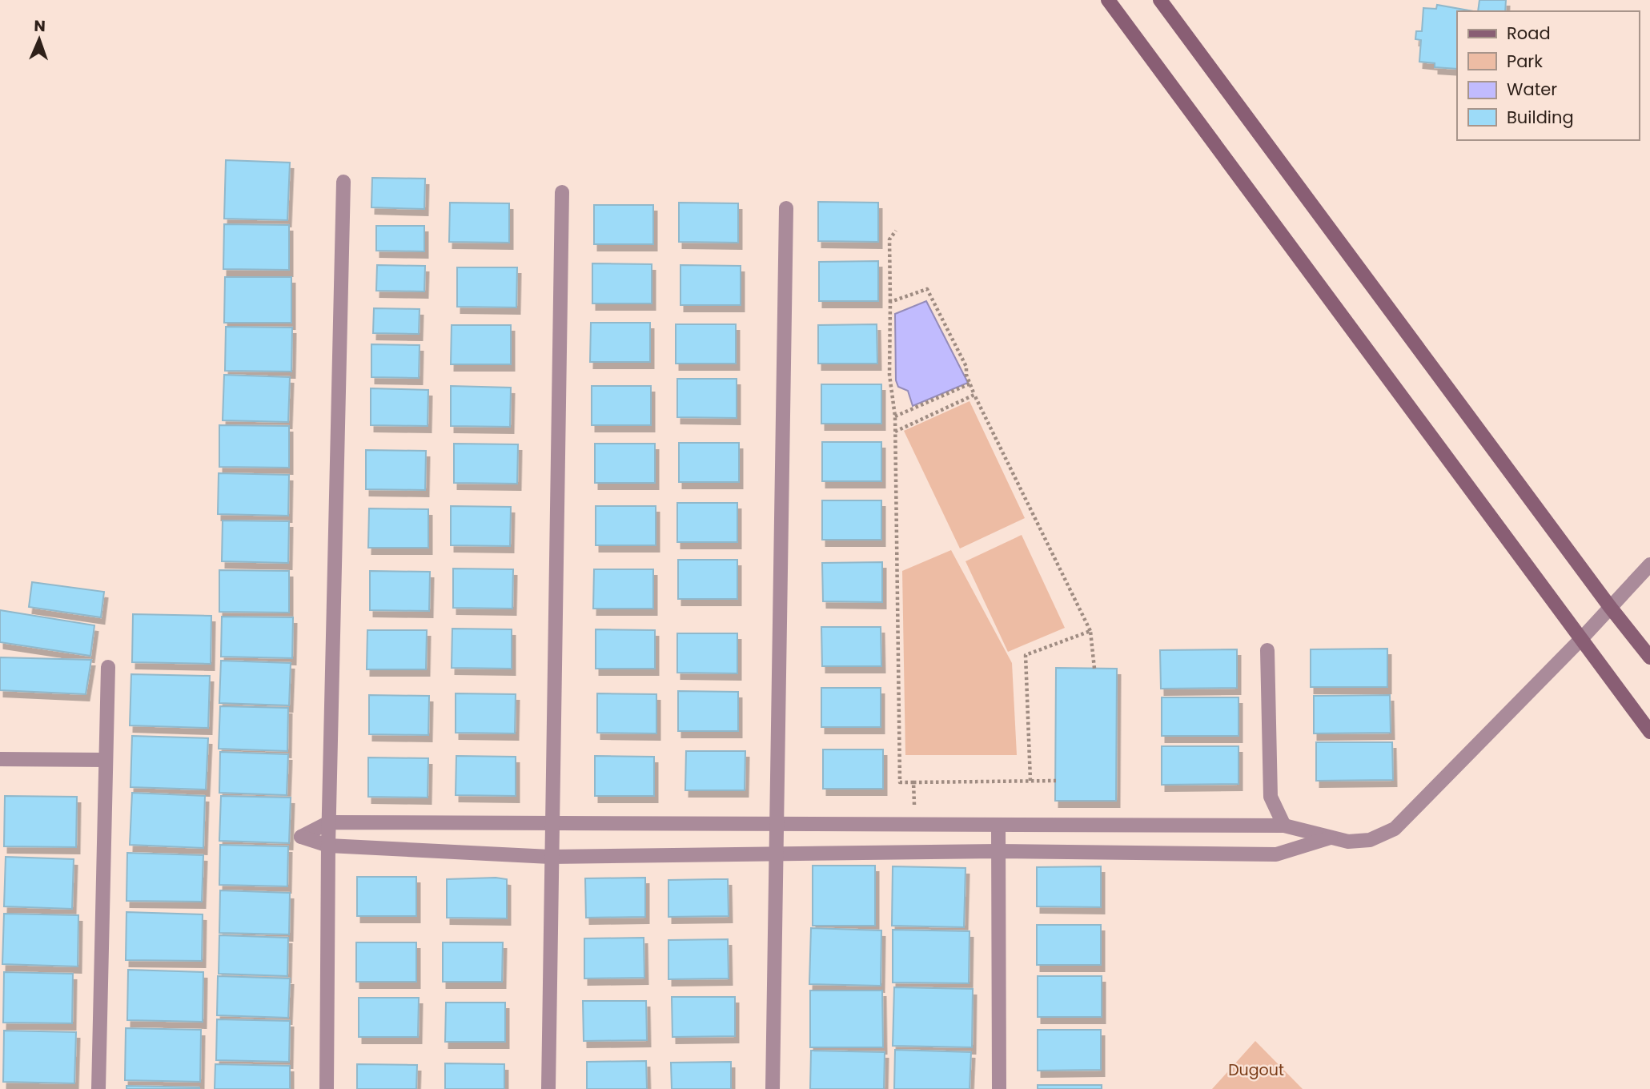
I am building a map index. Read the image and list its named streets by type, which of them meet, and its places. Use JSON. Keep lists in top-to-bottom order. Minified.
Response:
{"parks":["Dugout"],"legend":["Road","Park","Water","Building"],"north":"top"}
